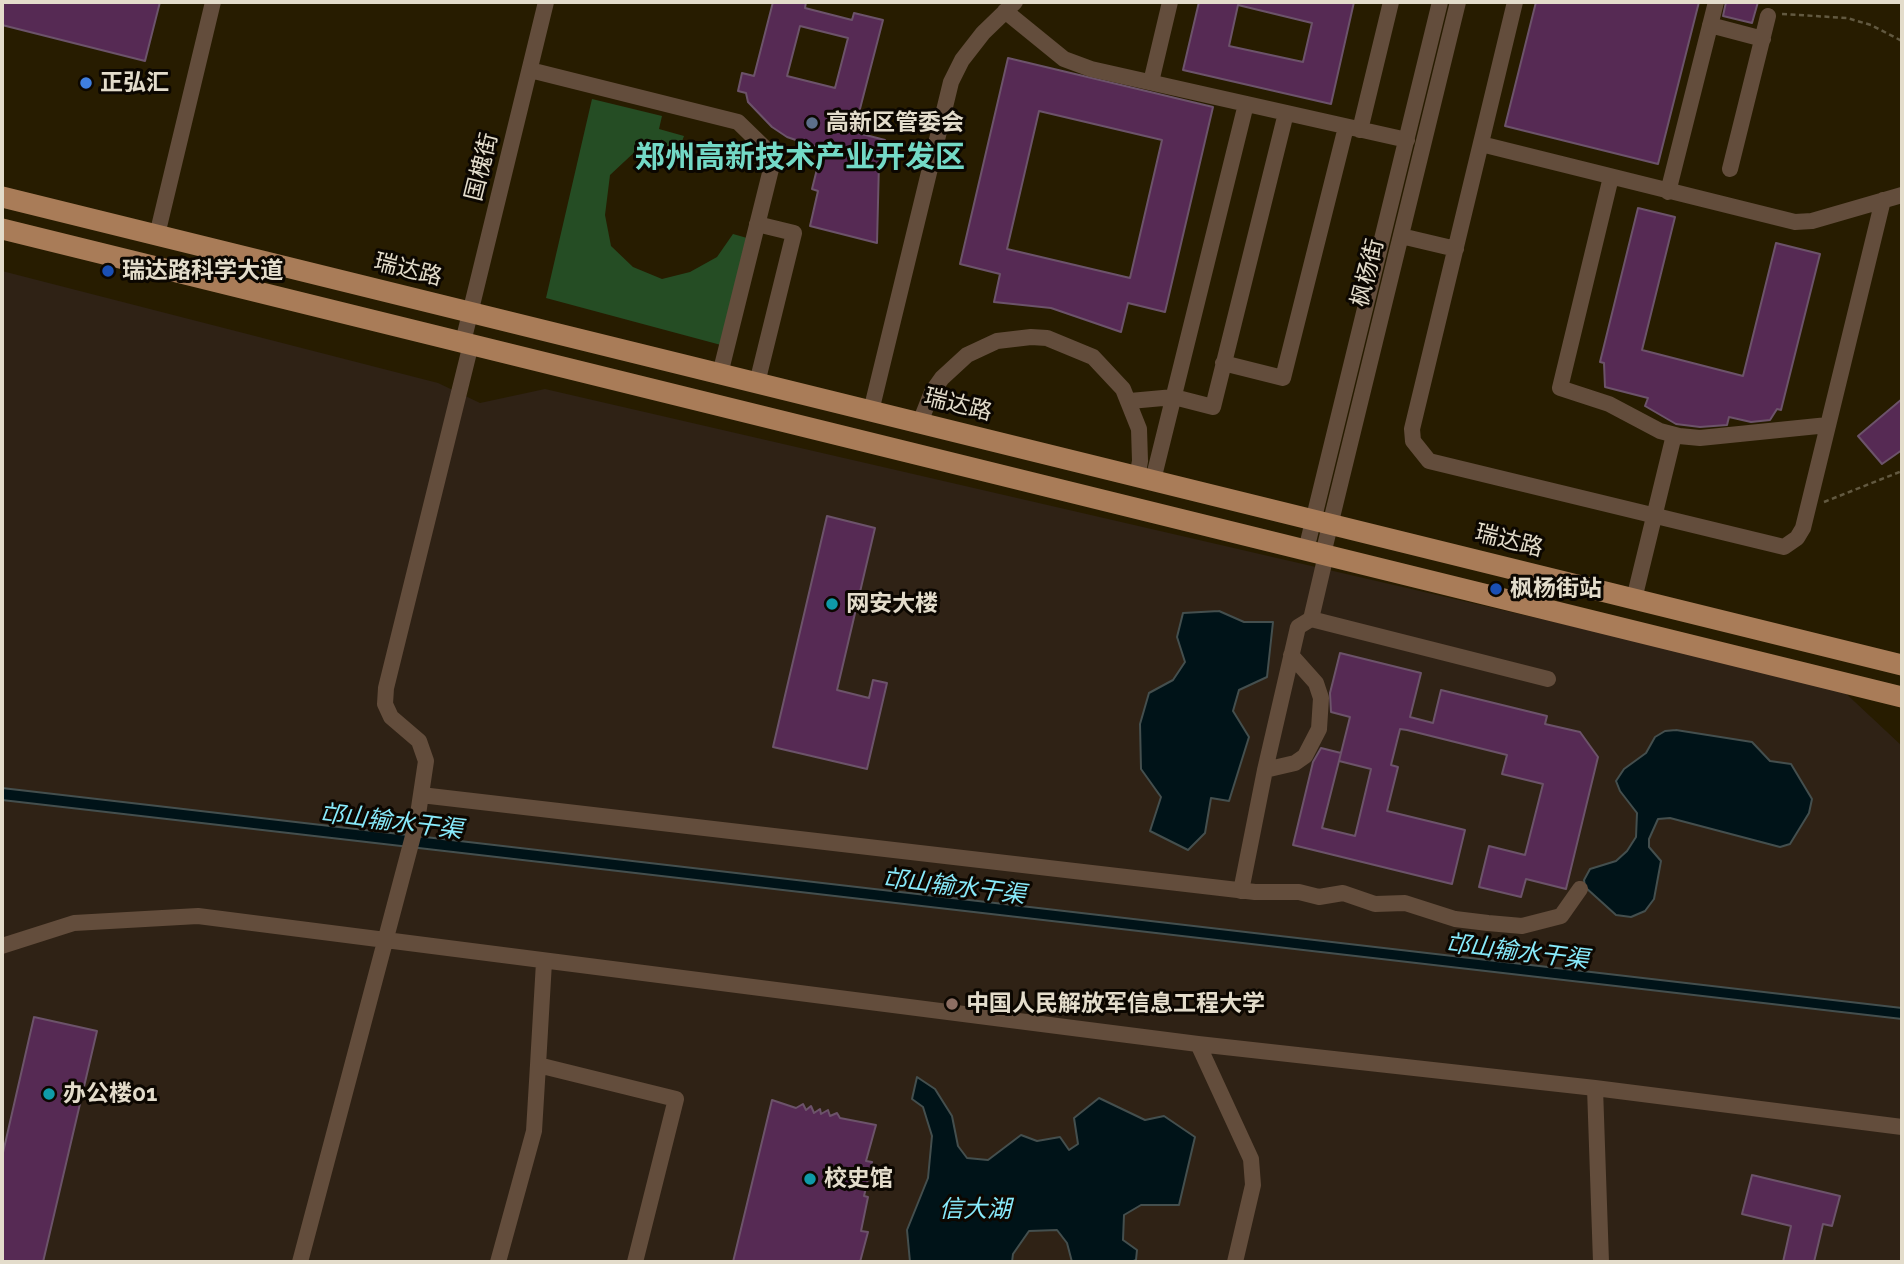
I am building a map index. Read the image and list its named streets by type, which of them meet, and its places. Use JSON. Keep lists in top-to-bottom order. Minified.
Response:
{"streets":{"main road":["瑞达路"],"street":["国槐街","枫杨街"]},"crossings":[["国槐街","瑞达路"],["瑞达路","枫杨街"]],"districts":["郑州高新技术产业开发区"],"water":["邙山输水干渠","信大湖"],"places":["正弘汇","高新区管委会","瑞达路科学大道","枫杨街站","网安大楼","中国人民解放军信息工程大学","办公楼01","校史馆"]}
